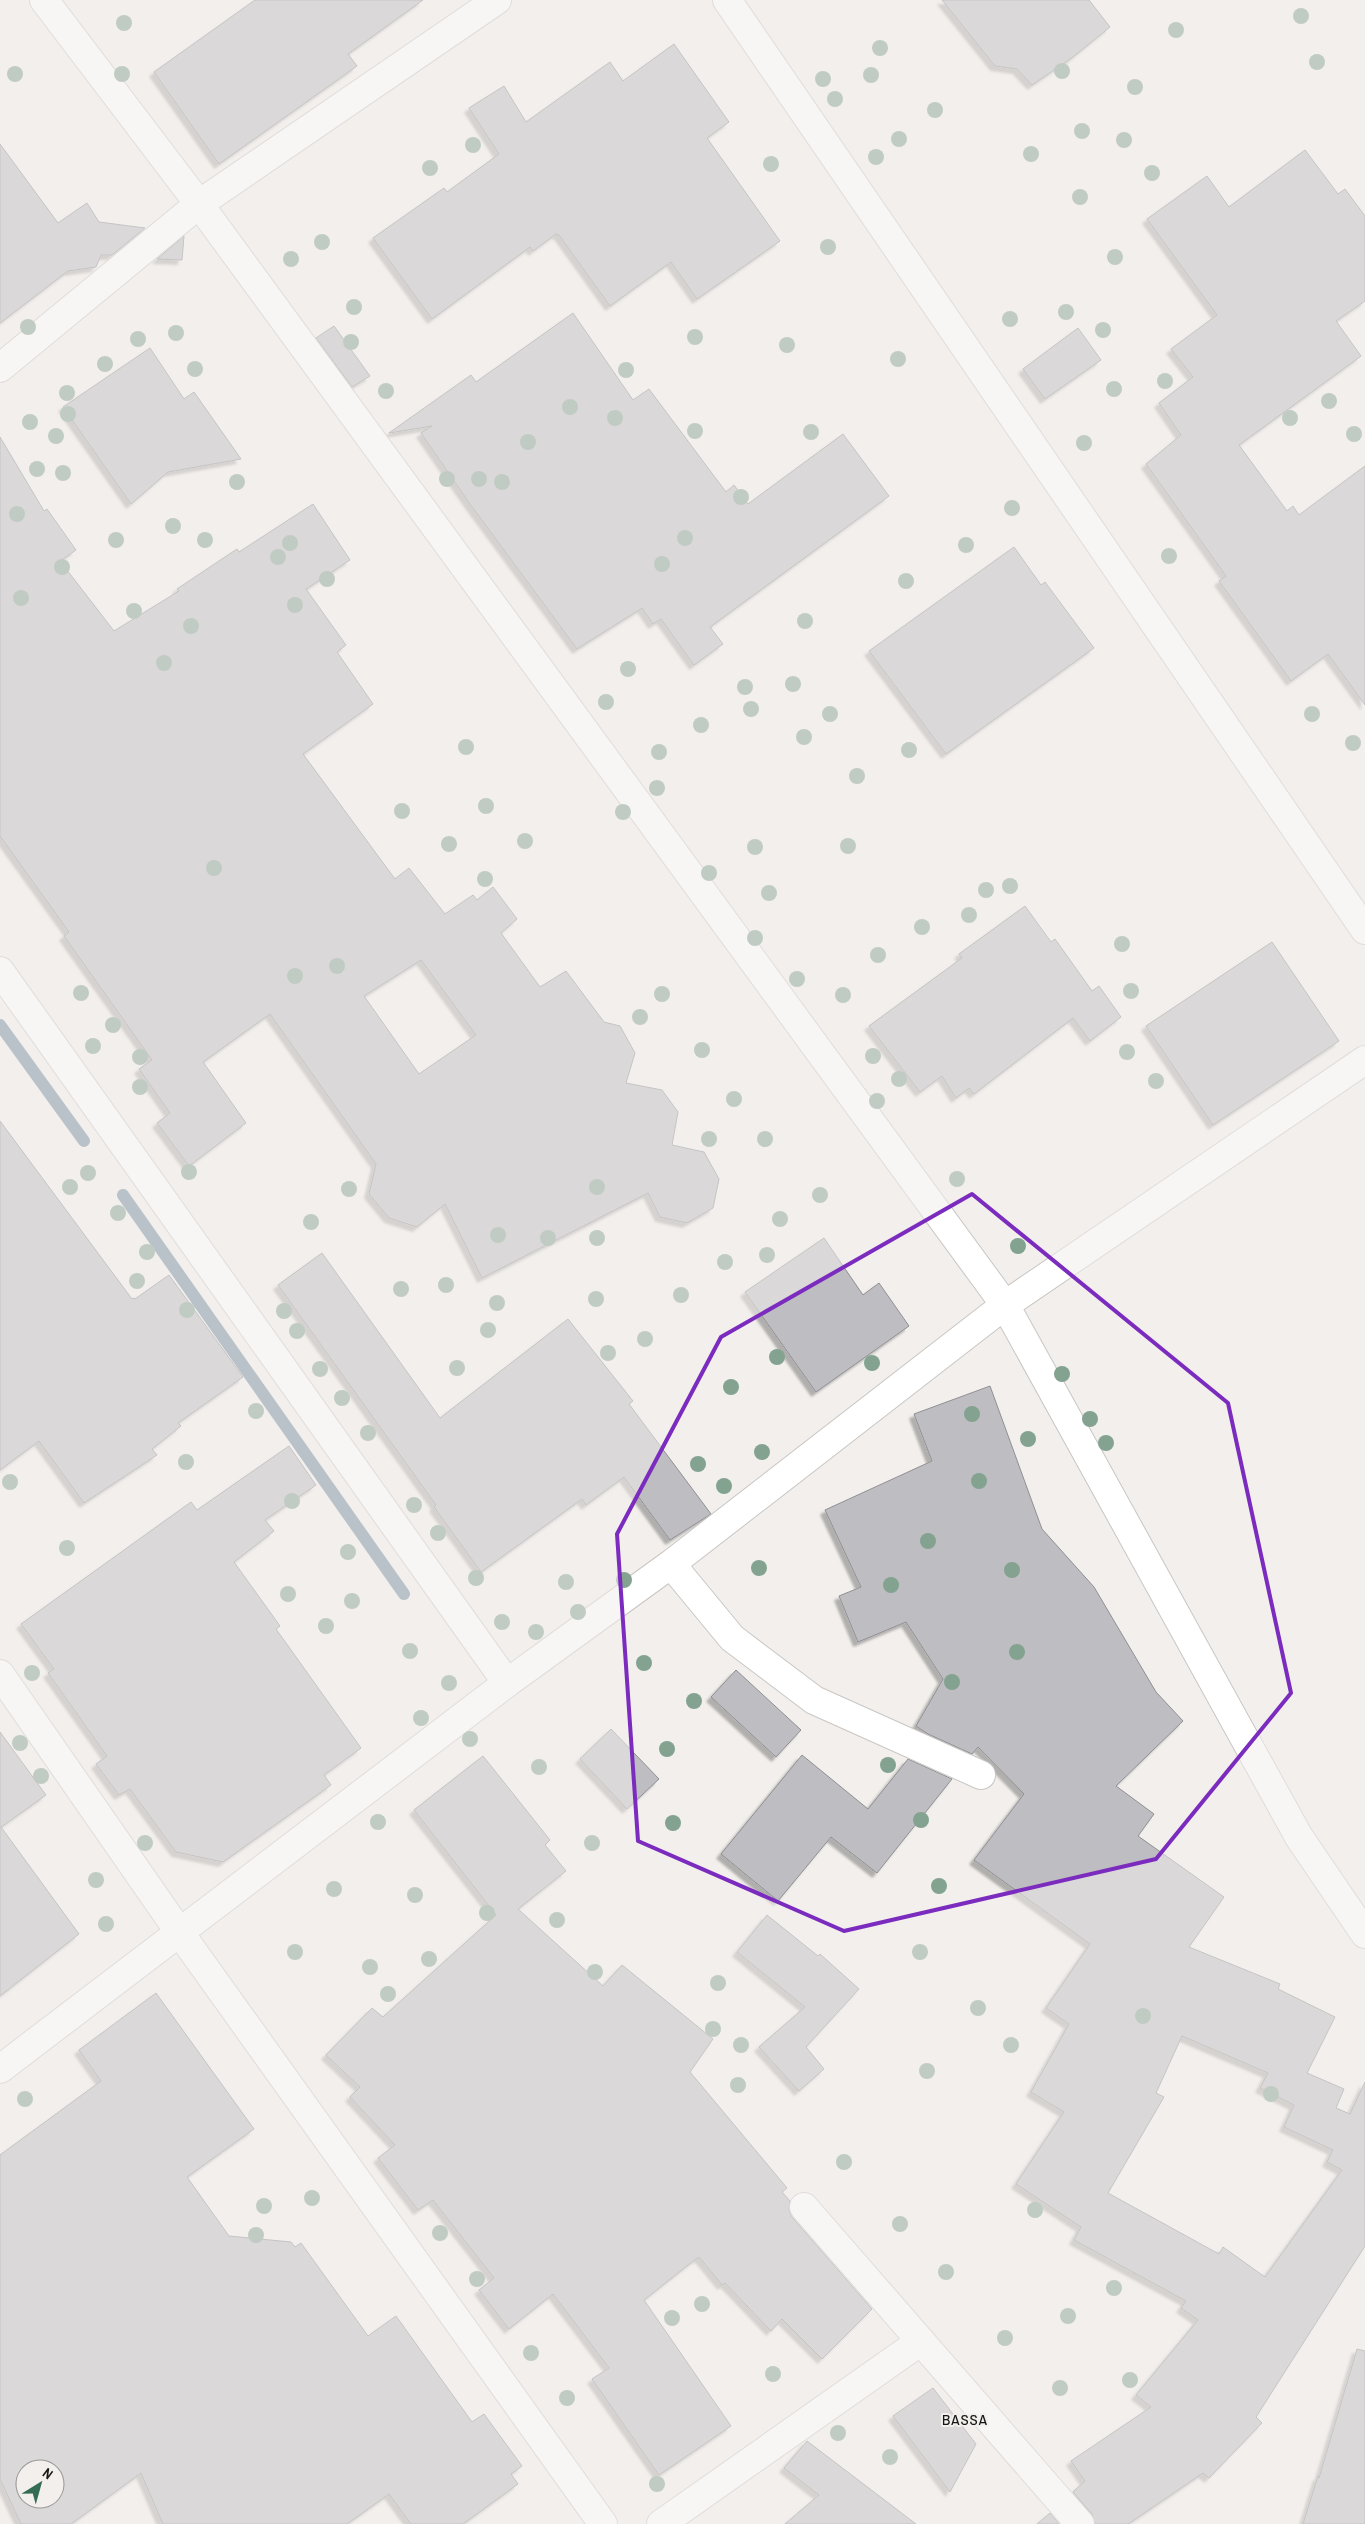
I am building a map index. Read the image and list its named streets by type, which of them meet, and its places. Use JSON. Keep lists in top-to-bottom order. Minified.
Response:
{"districts":["BASSA"],"north":"top right"}
